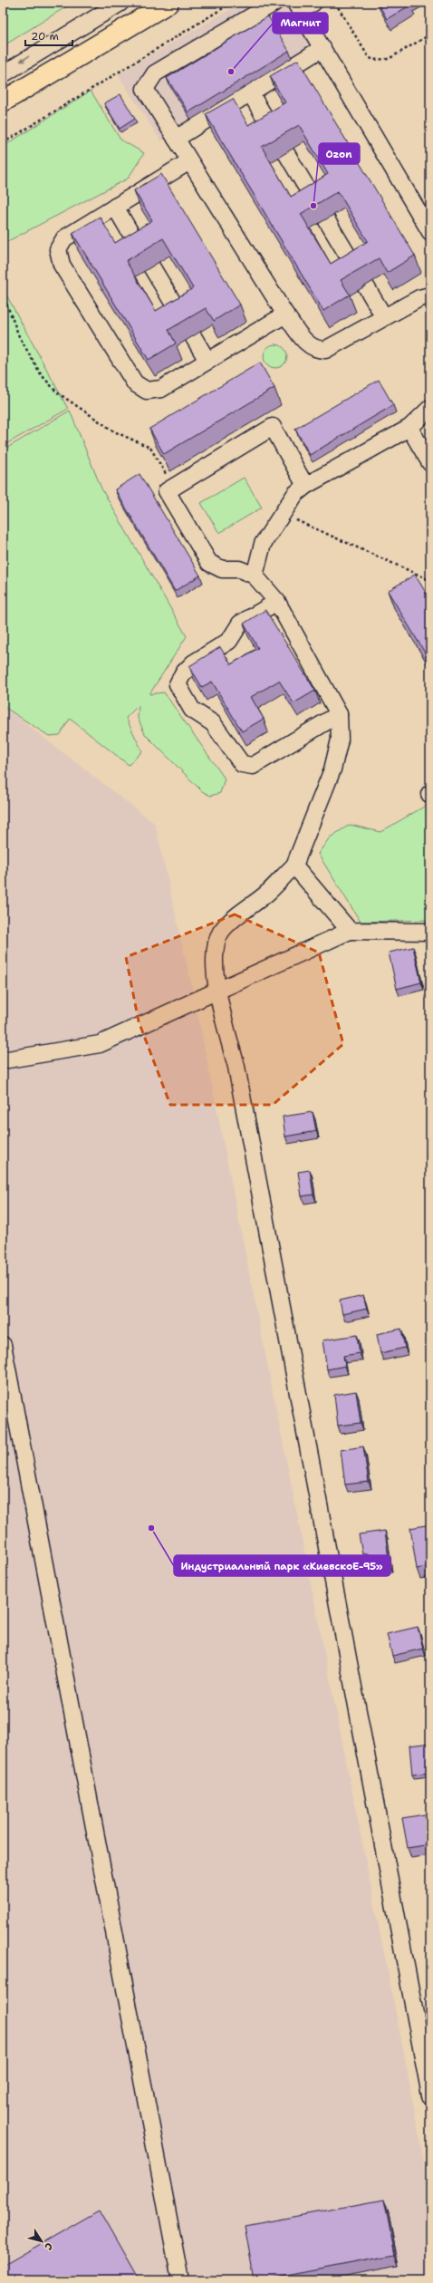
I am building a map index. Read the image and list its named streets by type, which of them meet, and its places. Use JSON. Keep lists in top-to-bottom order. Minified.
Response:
{"places":["Магнит","Ozon","Индустриальный парк «КиевскоЕ-95»"],"scale_bar":"20 m","north":"bottom right"}
